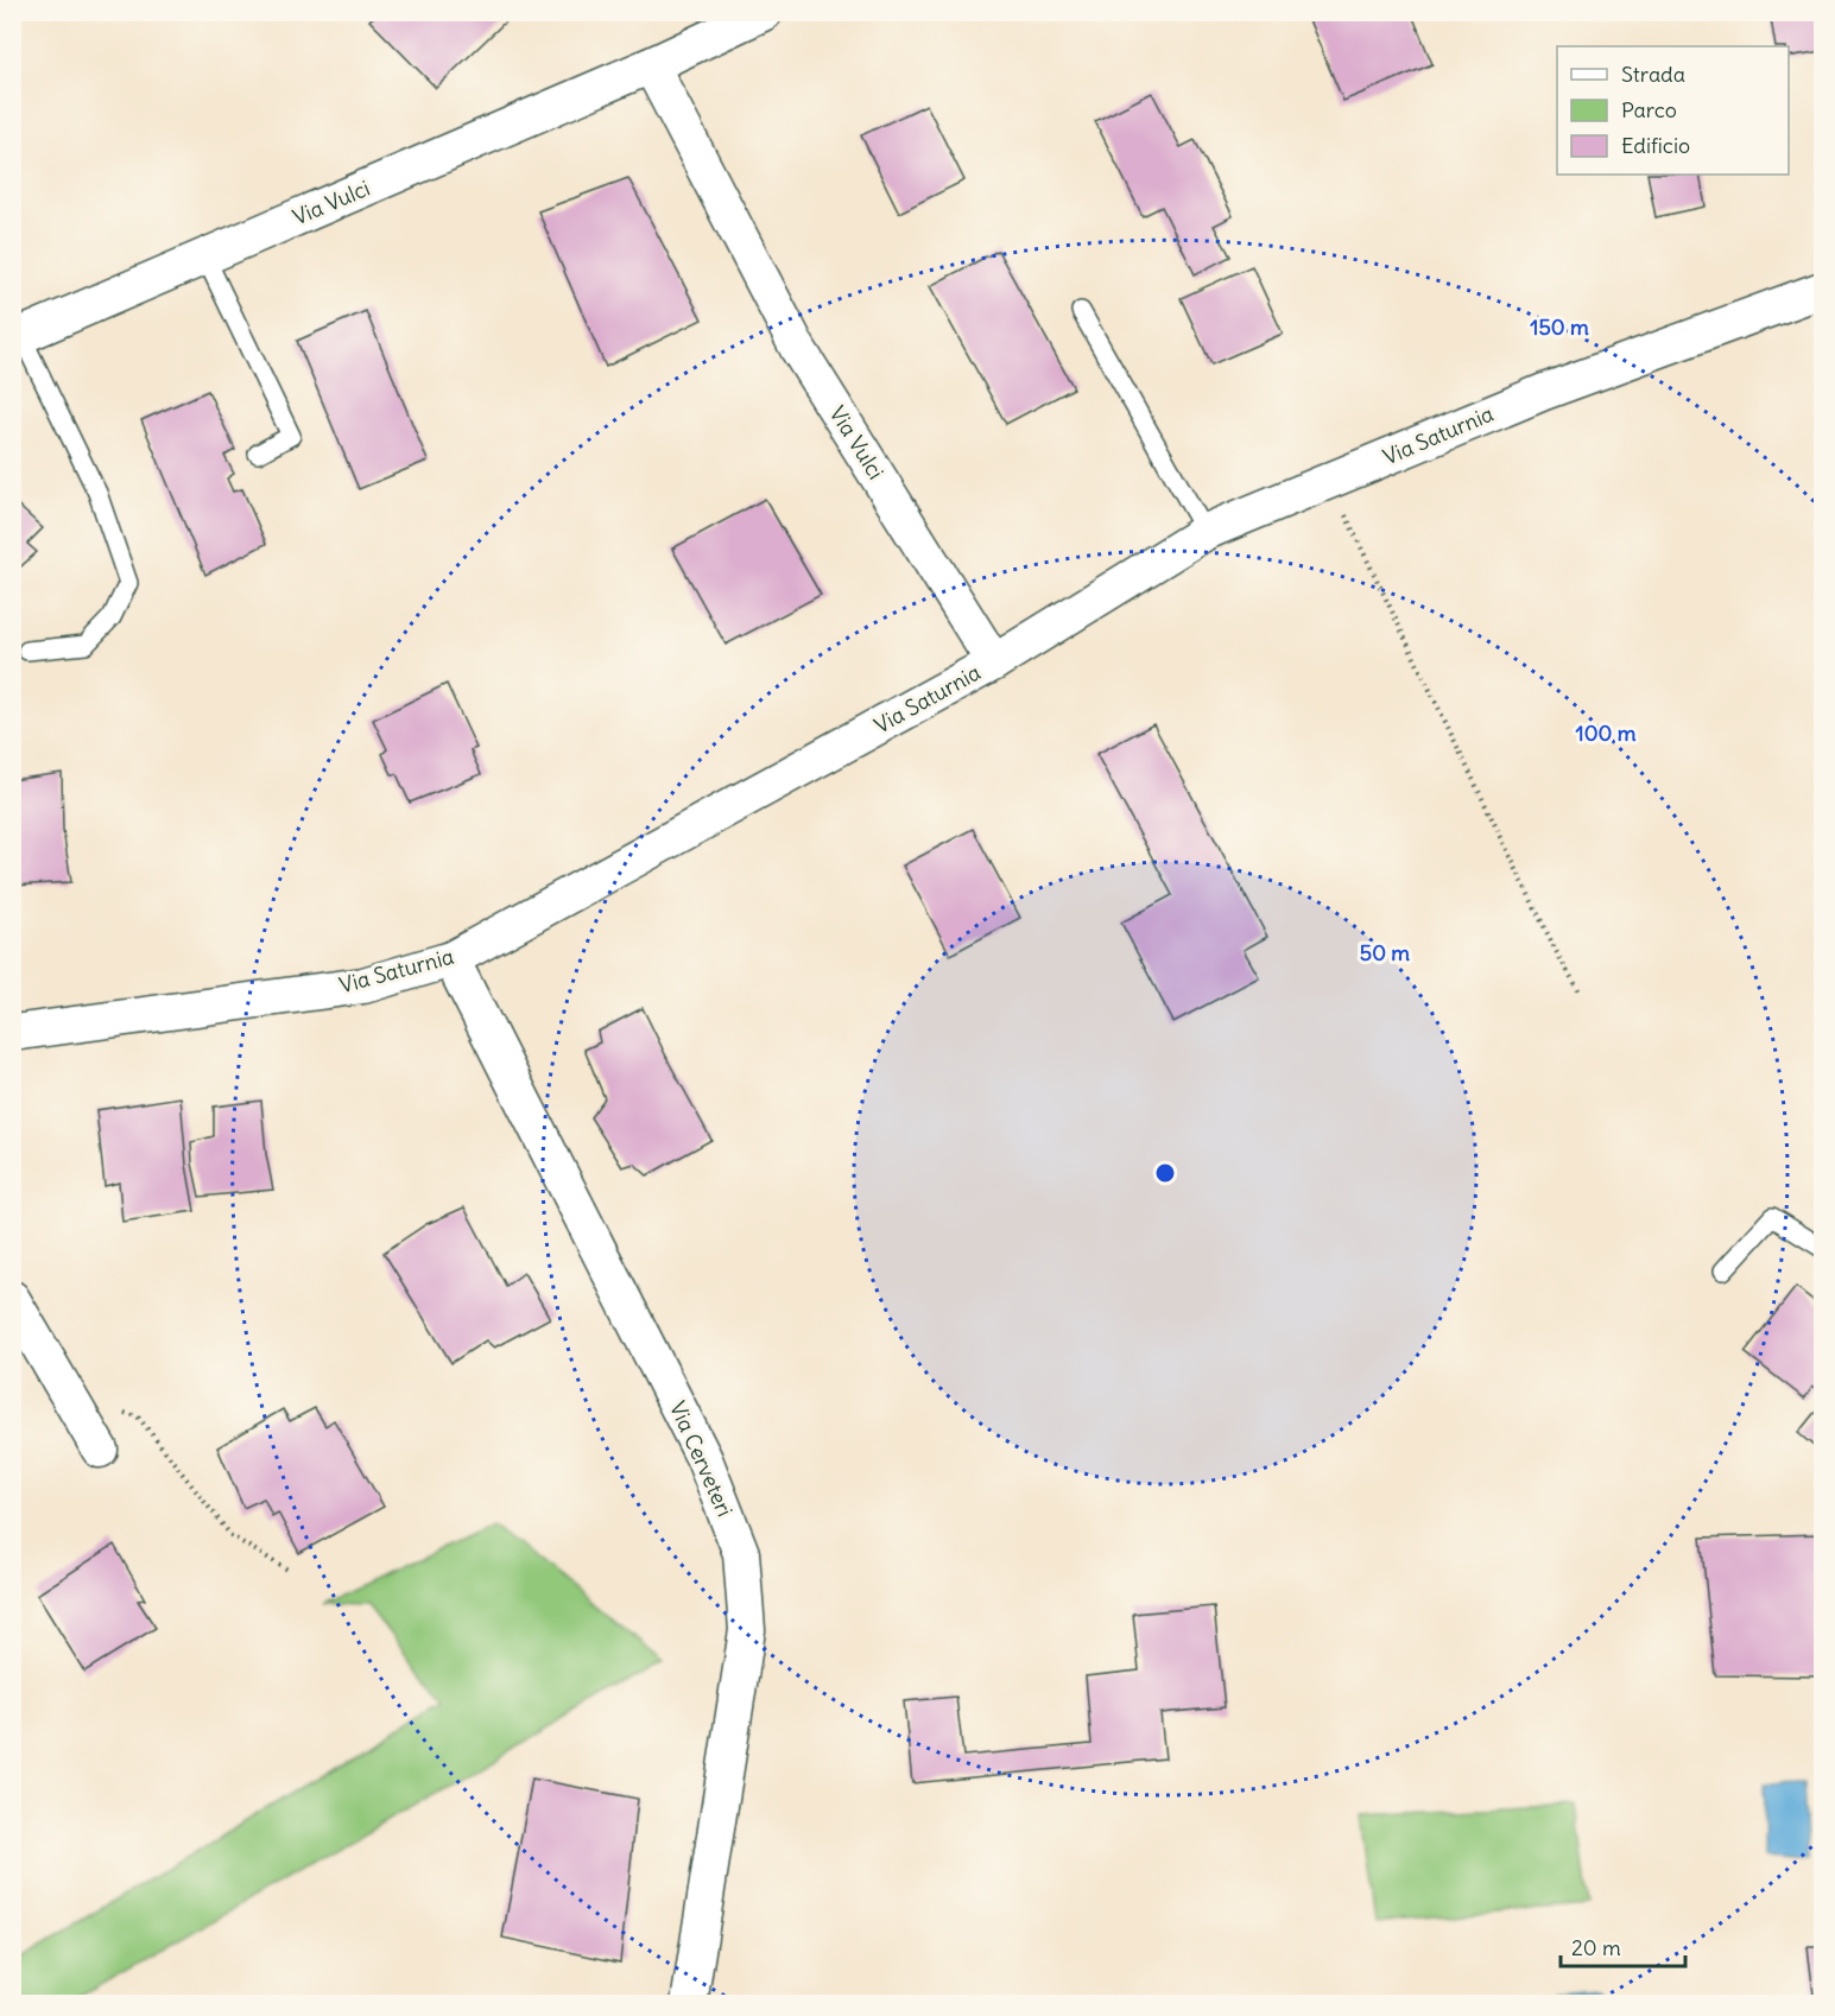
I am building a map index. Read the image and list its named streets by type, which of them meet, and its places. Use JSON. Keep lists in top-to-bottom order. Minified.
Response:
{"streets":{"street":["Via Vulci","Via Saturnia","Via Cerveteri"]},"crossings":[["Via Vulci","Via Saturnia"],["Via Saturnia","Via Cerveteri"]],"legend":["Strada","Parco","Edificio"],"scale_bar":"20 m","rings":["150 m","100 m","50 m"]}
